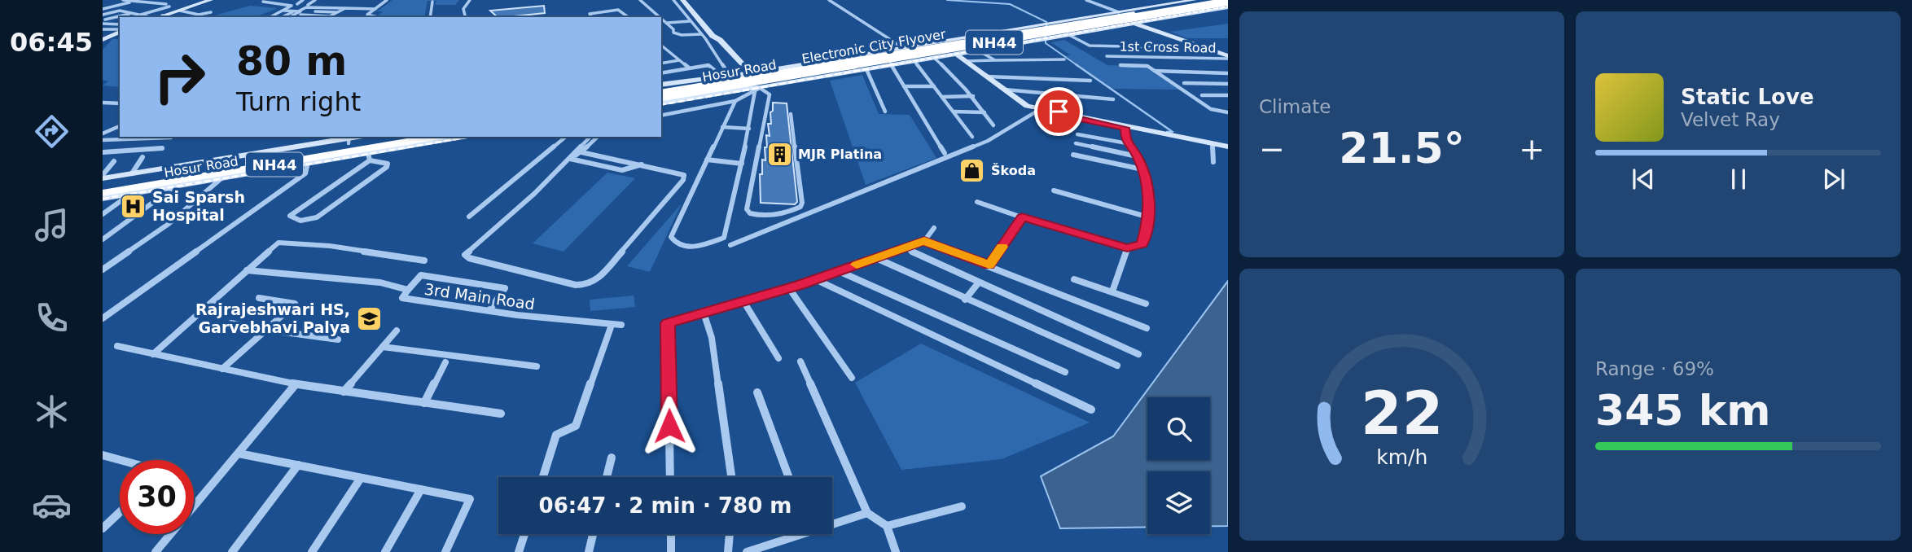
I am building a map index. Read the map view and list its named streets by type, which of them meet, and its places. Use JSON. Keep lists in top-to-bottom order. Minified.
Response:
{"streets":{"highway":["NH44","Electronic City Flyover","Hosur Road"],"street":["1st Cross Road","3rd Main Road"]},"crossings":[["Electronic City Flyover","Hosur Road"]],"places":{"building":["MJR Platina"],"shop":["Škoda"],"hospital":["Sai Sparsh Hospital"],"school or university":["Rajrajeshwari HS, Garvebhavi Palya"]},"page":{"tabs":"06:45","tile":["Climate",["Range · 69%","345 km"]],"turn":["80 m","Turn right"],"song":["Static Love","Velvet Ray"],"heat":["−","21.5°","+"],"limit":"30","trip":"06:47 · 2 min · 780 m","gauge":["22","km/h"]}}
